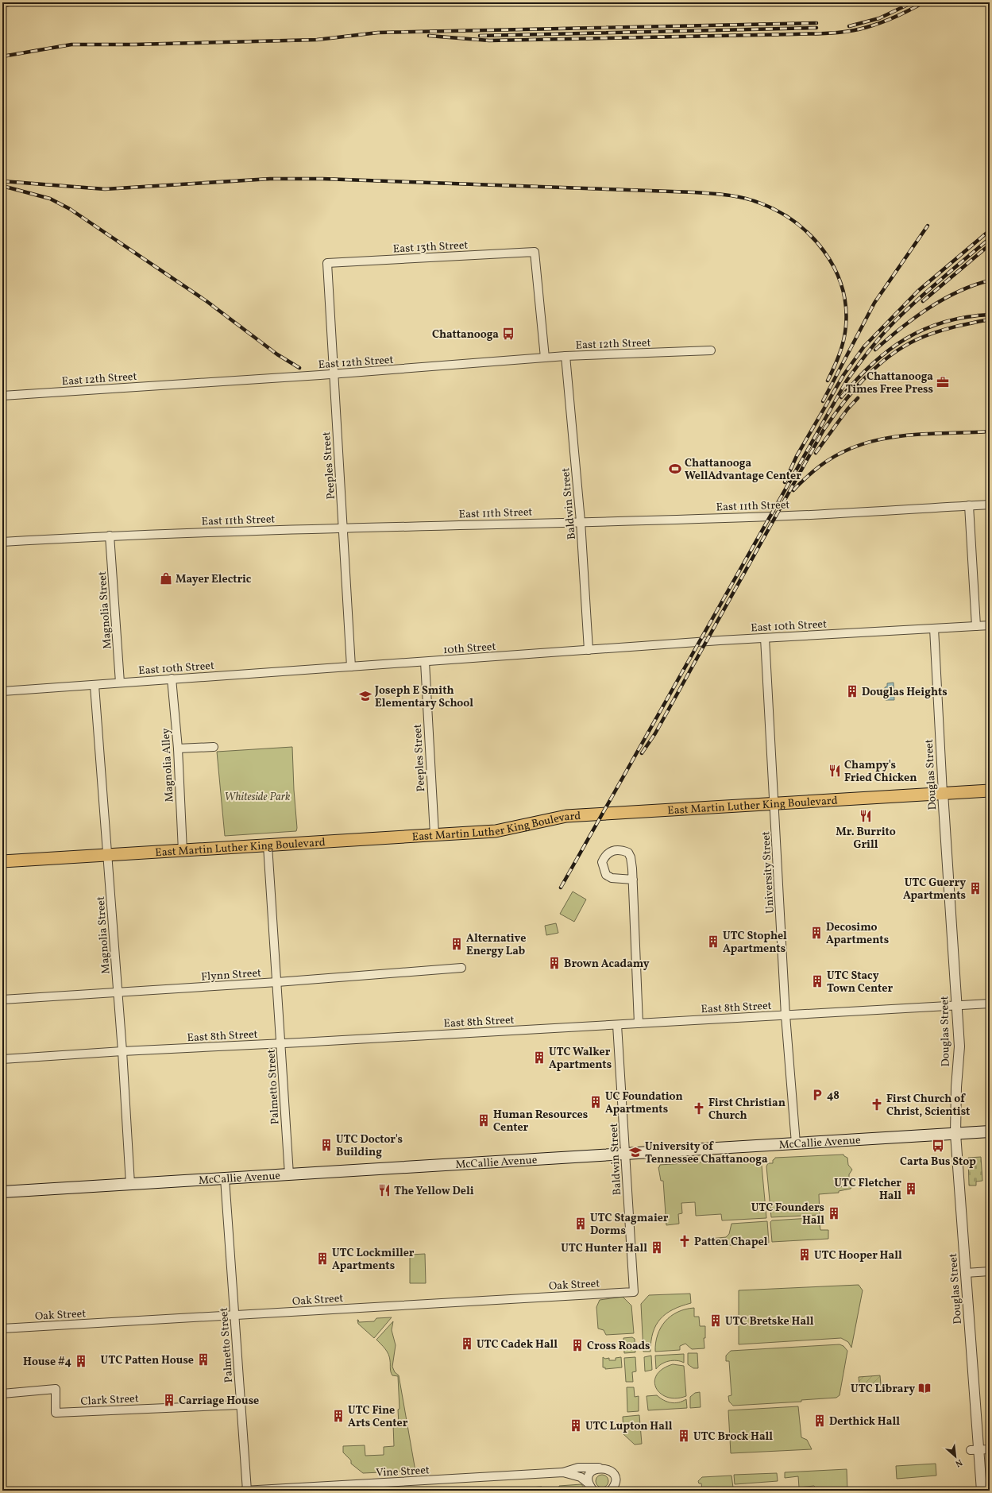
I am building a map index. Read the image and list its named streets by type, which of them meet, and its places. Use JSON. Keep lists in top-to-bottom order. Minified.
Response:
{"streets":{"main road":["East Martin Luther King Boulevard","McCallie Avenue"],"street":["East 13th Street","East 12th Street","Peeples Street","Baldwin Street","East 11th Street","Magnolia Street","East 10th Street","10th Street","Magnolia Alley","Douglas Street","University Street","Flynn Street","East 8th Street","Palmetto Street","Oak Street","Clark Street","Vine Street"]},"crossings":[["East 13th Street","East 12th Street"],["East 13th Street","Peeples Street"],["East 12th Street","Peeples Street"],["East 12th Street","Baldwin Street"],["Peeples Street","East 11th Street"],["Peeples Street","East 10th Street"],["Peeples Street","10th Street"],["Peeples Street","East Martin Luther King Boulevard"],["Baldwin Street","East 11th Street"],["Baldwin Street","East 10th Street"],["Baldwin Street","10th Street"],["Baldwin Street","East 8th Street"],["Baldwin Street","McCallie Avenue"],["Baldwin Street","Oak Street"],["East 11th Street","Magnolia Street"],["Magnolia Street","East 10th Street"],["Magnolia Street","East Martin Luther King Boulevard"],["Magnolia Street","Flynn Street"],["Magnolia Street","East 8th Street"],["Magnolia Street","McCallie Avenue"],["East 10th Street","10th Street"],["East 10th Street","Magnolia Alley"],["East 10th Street","Douglas Street"],["East 10th Street","University Street"],["Magnolia Alley","East Martin Luther King Boulevard"],["Douglas Street","East Martin Luther King Boulevard"],["Douglas Street","East 8th Street"],["Douglas Street","McCallie Avenue"],["East Martin Luther King Boulevard","University Street"],["East Martin Luther King Boulevard","Palmetto Street"],["University Street","East 8th Street"],["University Street","McCallie Avenue"],["Flynn Street","Palmetto Street"],["East 8th Street","Palmetto Street"],["Palmetto Street","McCallie Avenue"],["Palmetto Street","Oak Street"],["Palmetto Street","Clark Street"],["Palmetto Street","Vine Street"]],"parks":["Whiteside Park"],"places":{"bus stop":["Chattanooga","Carta Bus Stop"],"office":["Chattanooga Times Free Press"],"sports":["Chattanooga WellAdvantage Center"],"shop":["Mayer Electric"],"building":["Douglas Heights","UTC Guerry Apartments","Decosimo Apartments","UTC Stophel Apartments","Alternative Energy Lab","Brown Acadamy","UTC Stacy Town Center","UTC Walker Apartments","UC Foundation Apartments","Human Resources Center","UTC Doctor's Building","UTC Fletcher Hall","UTC Founders Hall","UTC Stagmaier Dorms","UTC Hunter Hall","UTC Hooper Hall","UTC Lockmiller Apartments","UTC Bretske Hall","UTC Cadek Hall","Cross Roads","UTC Patten House","House #4","Carriage House","UTC Fine Arts Center","Derthick Hall","UTC Lupton Hall","UTC Brock Hall"],"school or university":["Joseph E Smith Elementary School","University of Tennessee Chattanooga"],"restaurant":["Champy's Fried Chicken","Mr. Burrito Grill","The Yellow Deli"],"parking":["48"],"church":["First Church of Christ, Scientist","First Christian Church","Patten Chapel"],"library":["UTC Library"]},"north":"bottom right"}
